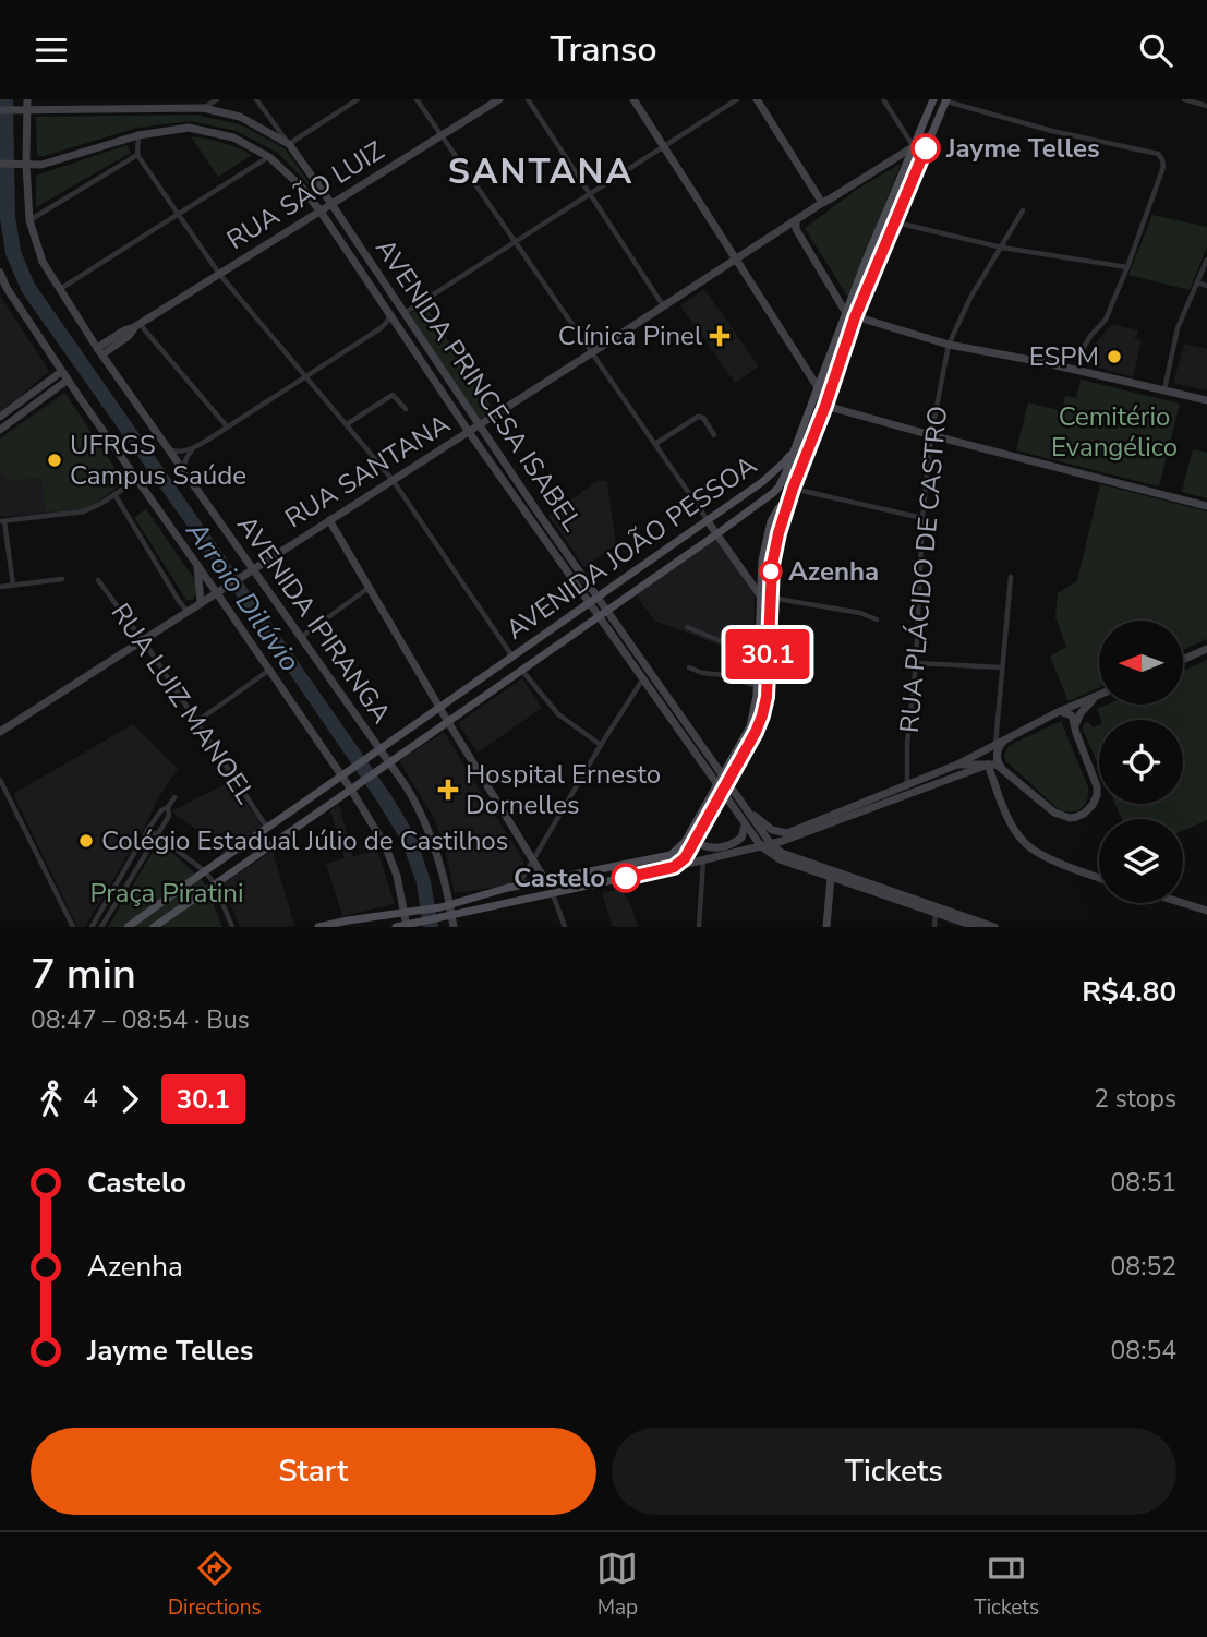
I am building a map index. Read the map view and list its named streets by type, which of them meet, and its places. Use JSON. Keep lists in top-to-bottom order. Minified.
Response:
{"streets":{"main road":["RUA SÃO LUIZ","AVENIDA PRINCESA ISABEL","RUA SANTANA","AVENIDA JOÃO PESSOA","AVENIDA IPIRANGA"],"street":["RUA PLÁCIDO DE CASTRO","RUA LUIZ MANOEL"]},"crossings":[["RUA SÃO LUIZ","AVENIDA PRINCESA ISABEL"],["RUA SÃO LUIZ","AVENIDA IPIRANGA"],["AVENIDA PRINCESA ISABEL","RUA SANTANA"],["AVENIDA PRINCESA ISABEL","AVENIDA JOÃO PESSOA"],["AVENIDA PRINCESA ISABEL","AVENIDA IPIRANGA"],["RUA SANTANA","AVENIDA IPIRANGA"],["RUA SANTANA","RUA LUIZ MANOEL"],["AVENIDA JOÃO PESSOA","AVENIDA IPIRANGA"],["AVENIDA JOÃO PESSOA","RUA LUIZ MANOEL"]],"districts":["SANTANA"],"water":["Arroio Dilúvio"],"parks":["Cemitério Evangélico","Praça Piratini"],"places":{"other":["Jayme Telles","ESPM","UFRGS Campus Saúde","Azenha","Colégio Estadual Júlio de Castilhos","Castelo"],"health":["Clínica Pinel","Hospital Ernesto Dornelles"]},"lines":["bus line 30.1"],"north":"left","page":{"header":"Transo","on_map":"30.1","heading":["7 min","08:47 – 08:54 · Bus","R$4.80"],"legs":["4","30.1","2 stops"],"list":[{"name":"Castelo","value":"08:51"},{"name":"Azenha","value":"08:52"},{"name":"Jayme Telles","value":"08:54"}],"buttons":["Start","Tickets"],"tabs":["Directions","Map","Tickets"]}}
